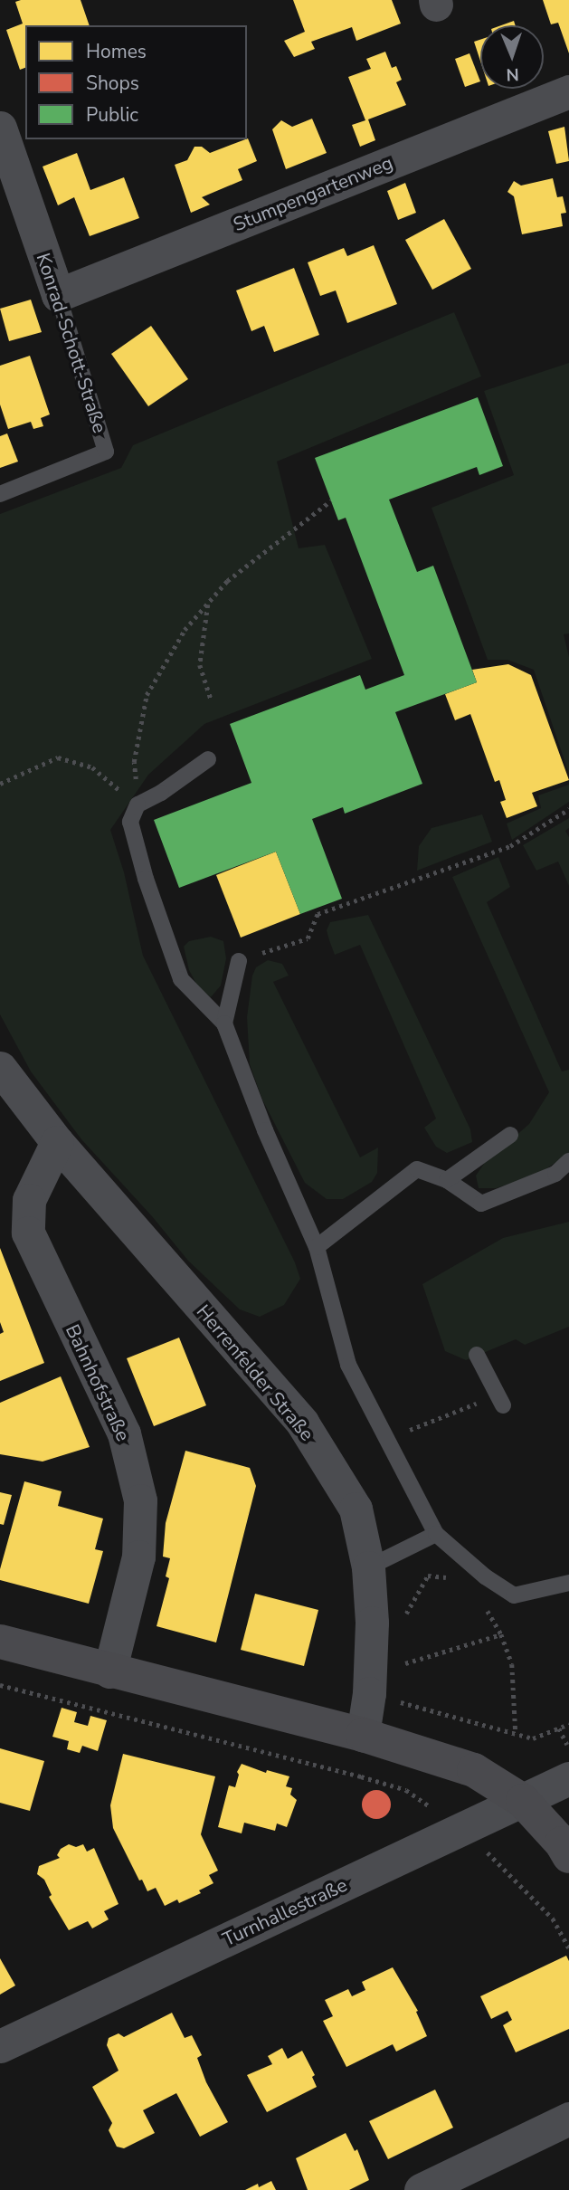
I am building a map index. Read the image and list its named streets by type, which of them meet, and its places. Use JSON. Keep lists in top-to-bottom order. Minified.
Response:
{"streets":{"street":["Stumpengartenweg","Konrad-Schott-Straße","Herrenfelder Straße","Bahnhofstraße","Turnhallestraße"]},"crossings":[["Stumpengartenweg","Konrad-Schott-Straße"],["Herrenfelder Straße","Bahnhofstraße"]],"legend":["Homes","Shops","Public"],"north":"bottom"}
